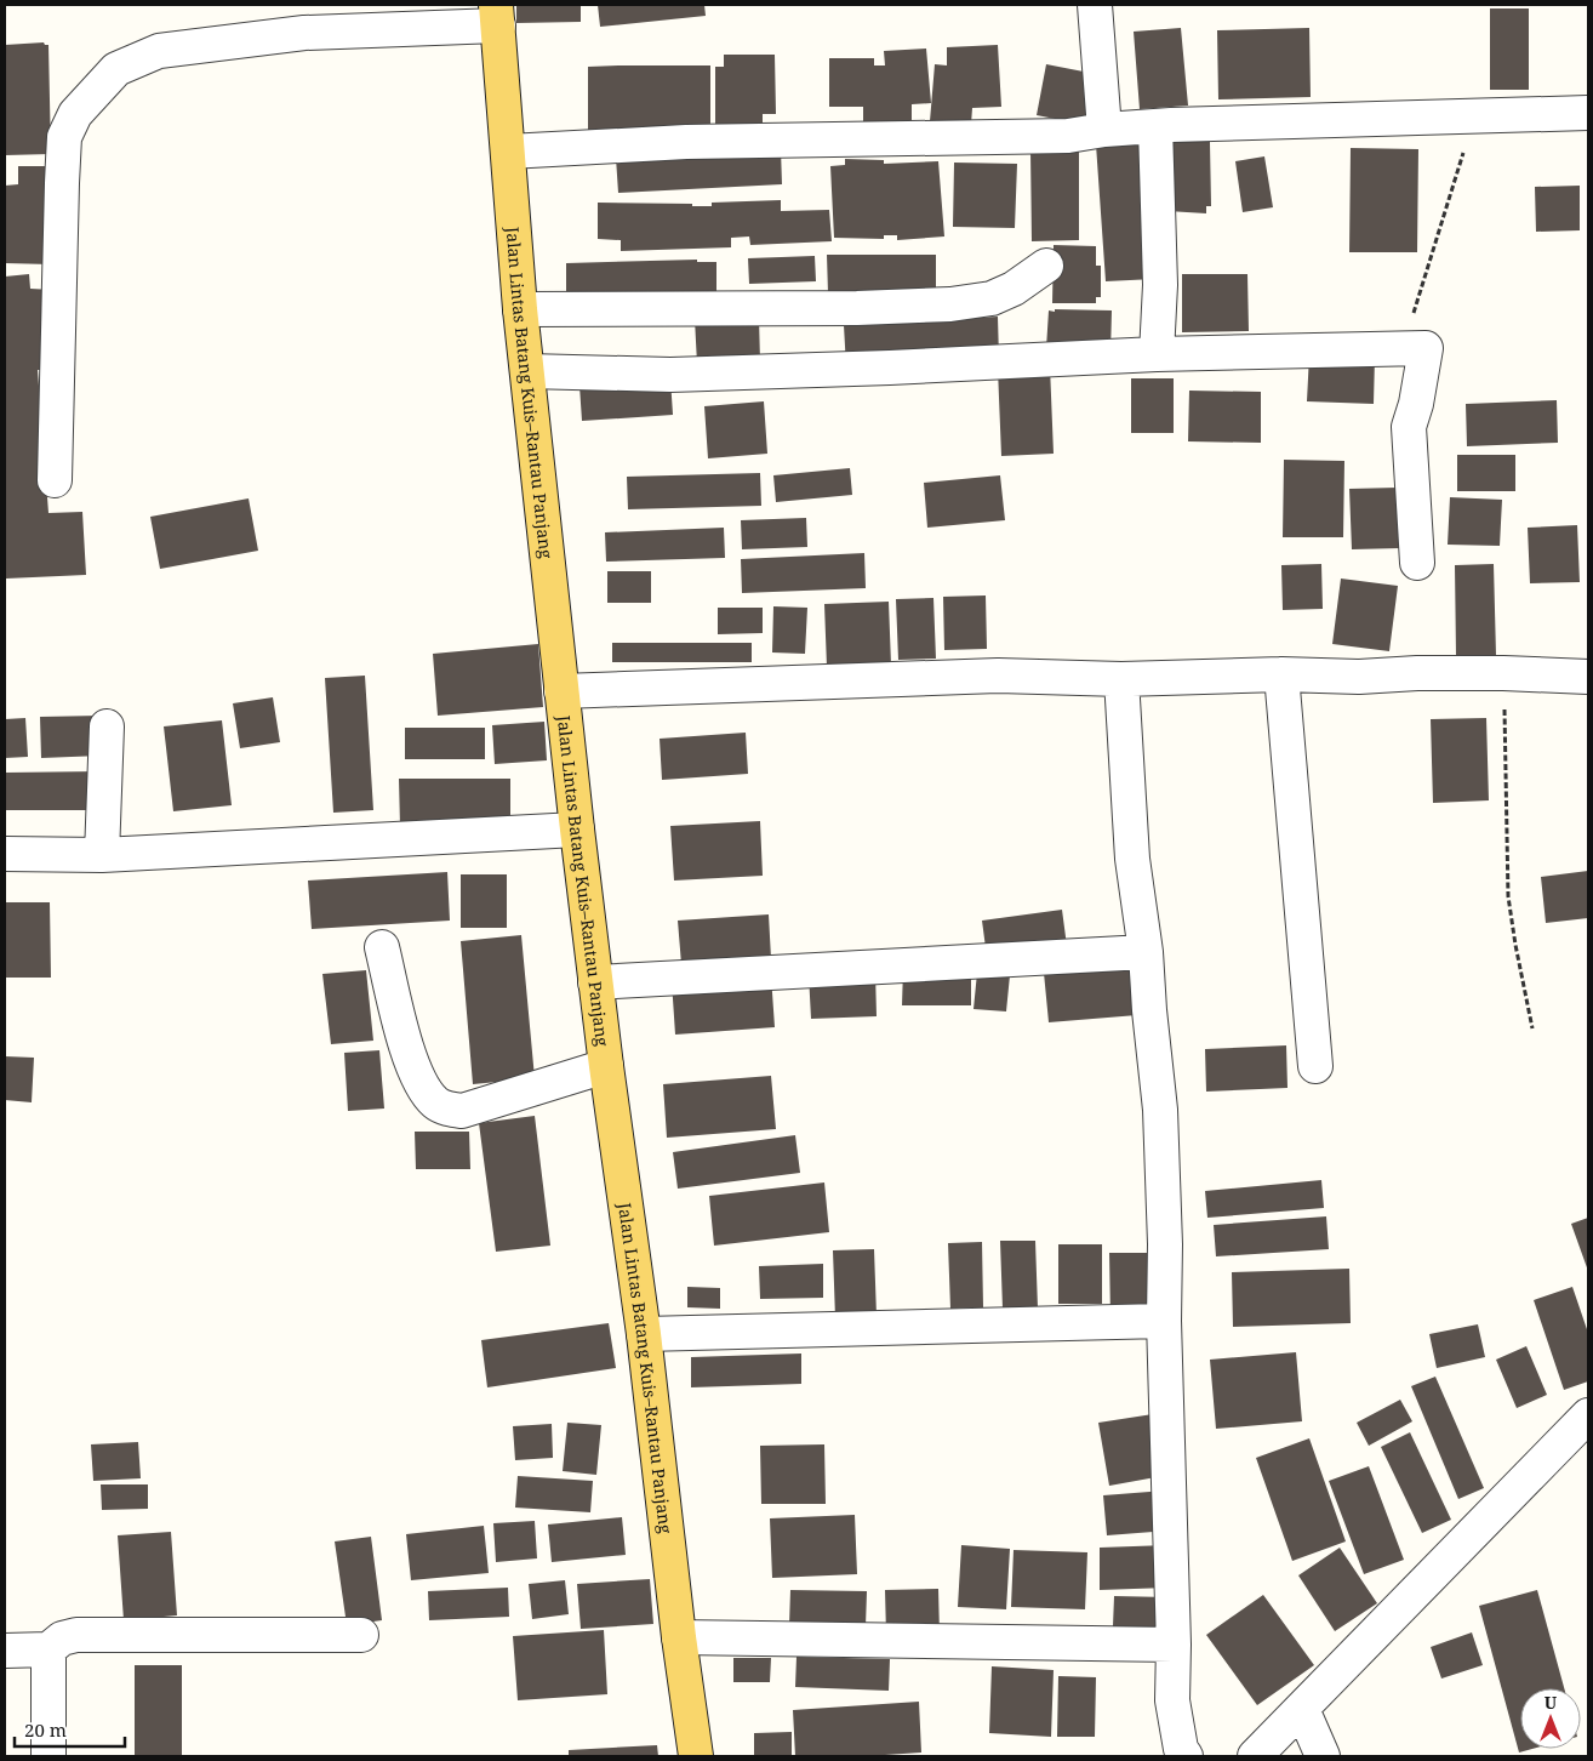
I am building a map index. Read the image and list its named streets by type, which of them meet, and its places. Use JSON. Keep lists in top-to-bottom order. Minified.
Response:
{"streets":{"main road":["Jalan Lintas Batang Kuis–Rantau Panjang"]},"scale_bar":"20 m","north":"top"}
